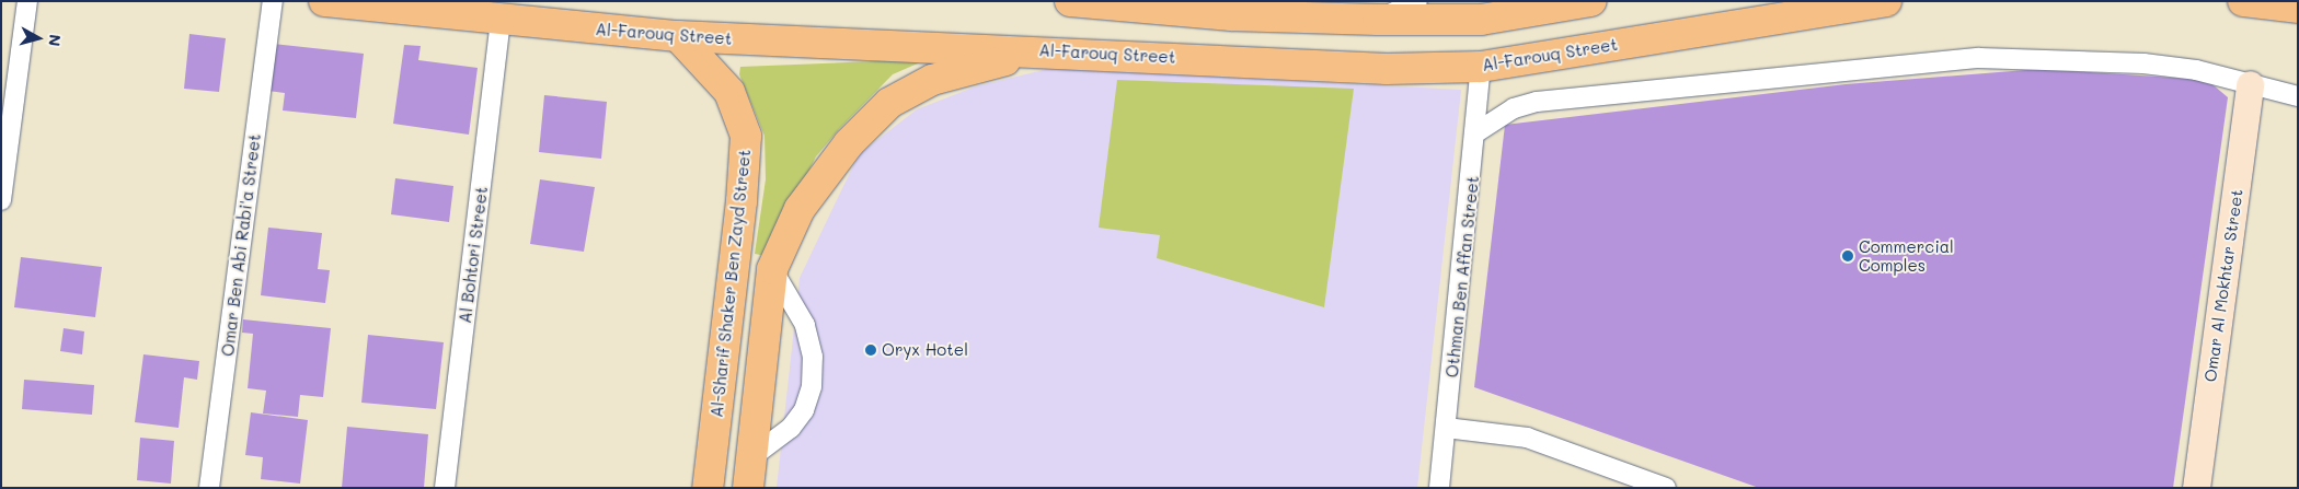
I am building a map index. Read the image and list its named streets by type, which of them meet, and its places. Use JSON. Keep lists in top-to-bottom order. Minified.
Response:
{"streets":{"main road":["Al-Farouq Street","Al-Sharif Shaker Ben Zayd Street"],"street":["Omar Ben Abi Rabi'a Street","Al Bohtori Street","Othman Ben Affan Street","Omar Al Mokhtar Street"]},"crossings":[["Al-Farouq Street","Al Bohtori Street"],["Al-Farouq Street","Othman Ben Affan Street"],["Al-Farouq Street","Al-Sharif Shaker Ben Zayd Street"]],"places":["Commercial Comples","Oryx Hotel"],"north":"right"}
